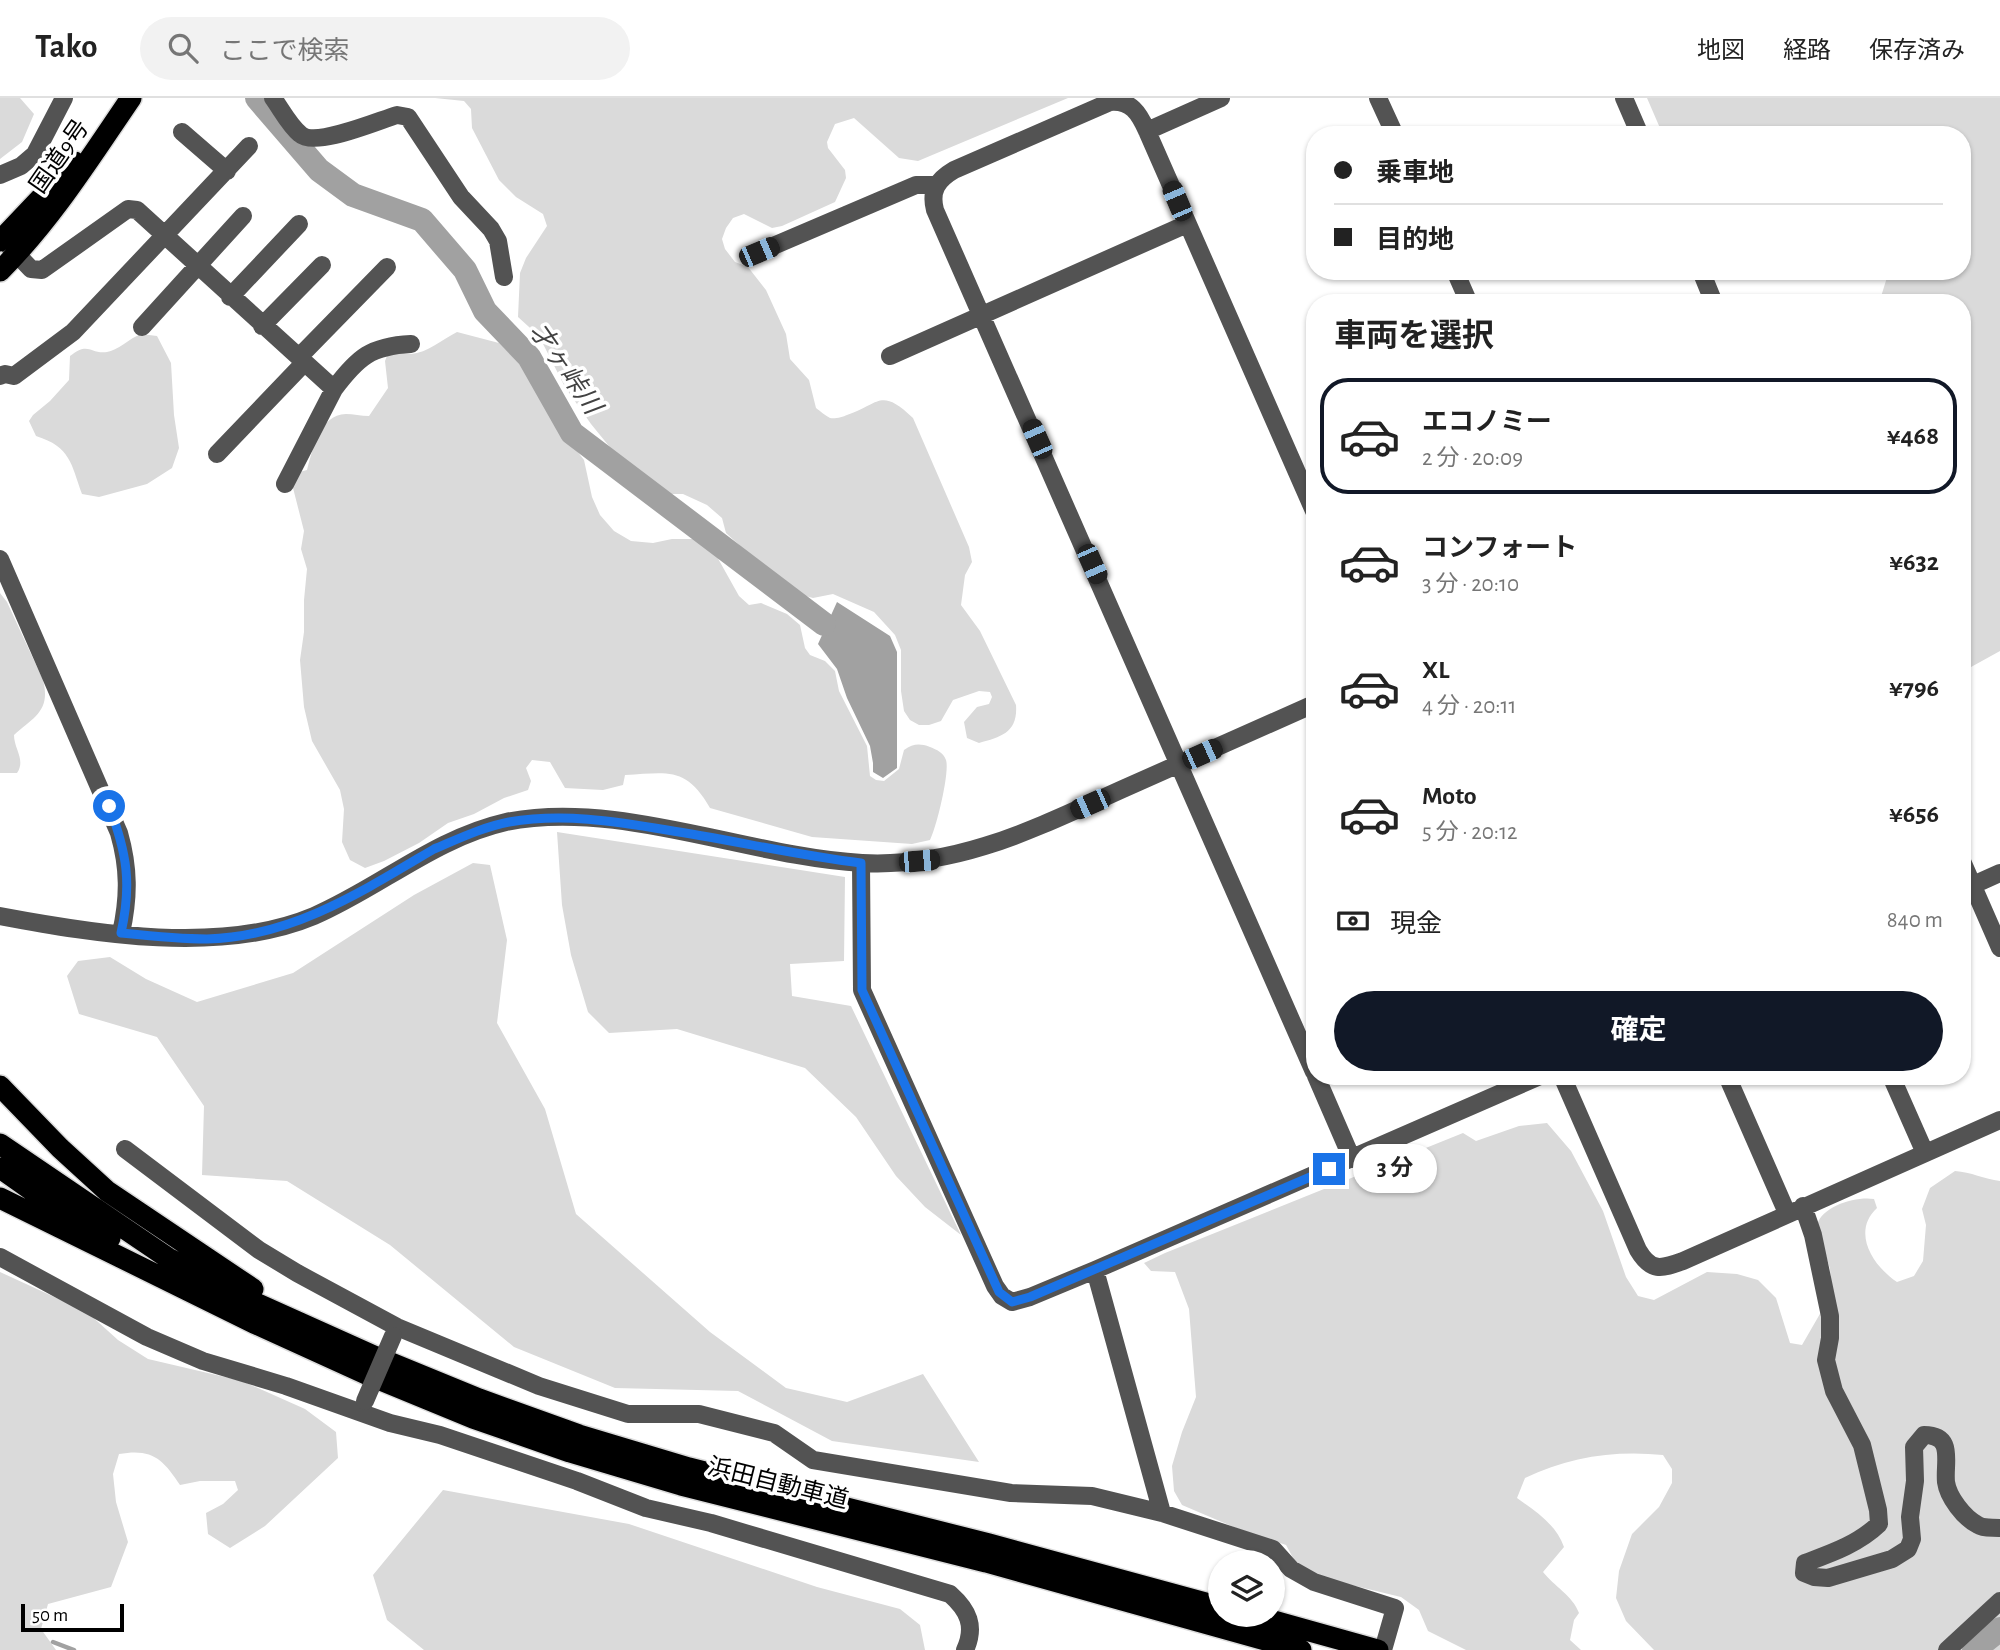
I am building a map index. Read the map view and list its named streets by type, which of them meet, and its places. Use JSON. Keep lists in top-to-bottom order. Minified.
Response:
{"streets":{"highway":["国道9号","浜田自動車道"]},"water":["才ヶ峠川"],"scale_bar":"50 m","page":{"header":"Tako","search":"ここで検索","nav":["地図","経路","保存済み"],"banner":["乗車地","目的地"],"heading":"車両を選択","list":[{"name":"エコノミー","note":"2 分 · 20:09","value":"¥468"},{"name":"コンフォート","note":"3 分 · 20:10","value":"¥632"},{"name":"XL","note":"4 分 · 20:11","value":"¥796"},{"name":"Moto","note":"5 分 · 20:12","value":"¥656"}],"pay":["現金","840 m"],"buttons":"確定","bubble":"3 分","scale":"50 m"}}
